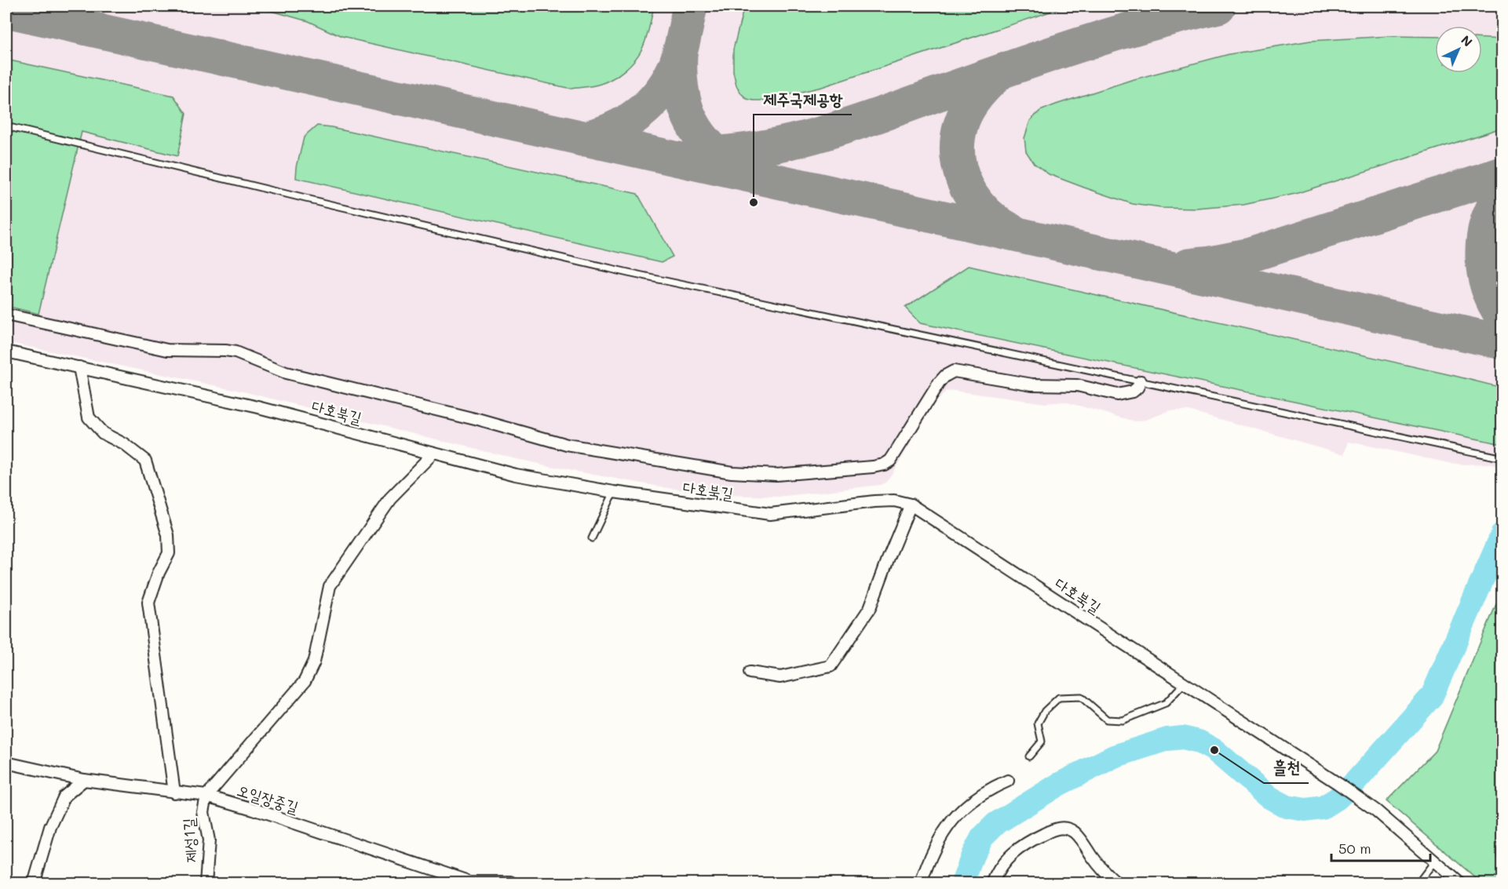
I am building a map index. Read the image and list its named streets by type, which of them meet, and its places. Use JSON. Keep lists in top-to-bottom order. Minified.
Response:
{"streets":{"street":["다호북길","오일장중길","제성1길"]},"crossings":[["오일장중길","제성1길"]],"places":["제주국제공항","흘천"],"scale_bar":"50 m","north":"top right"}
